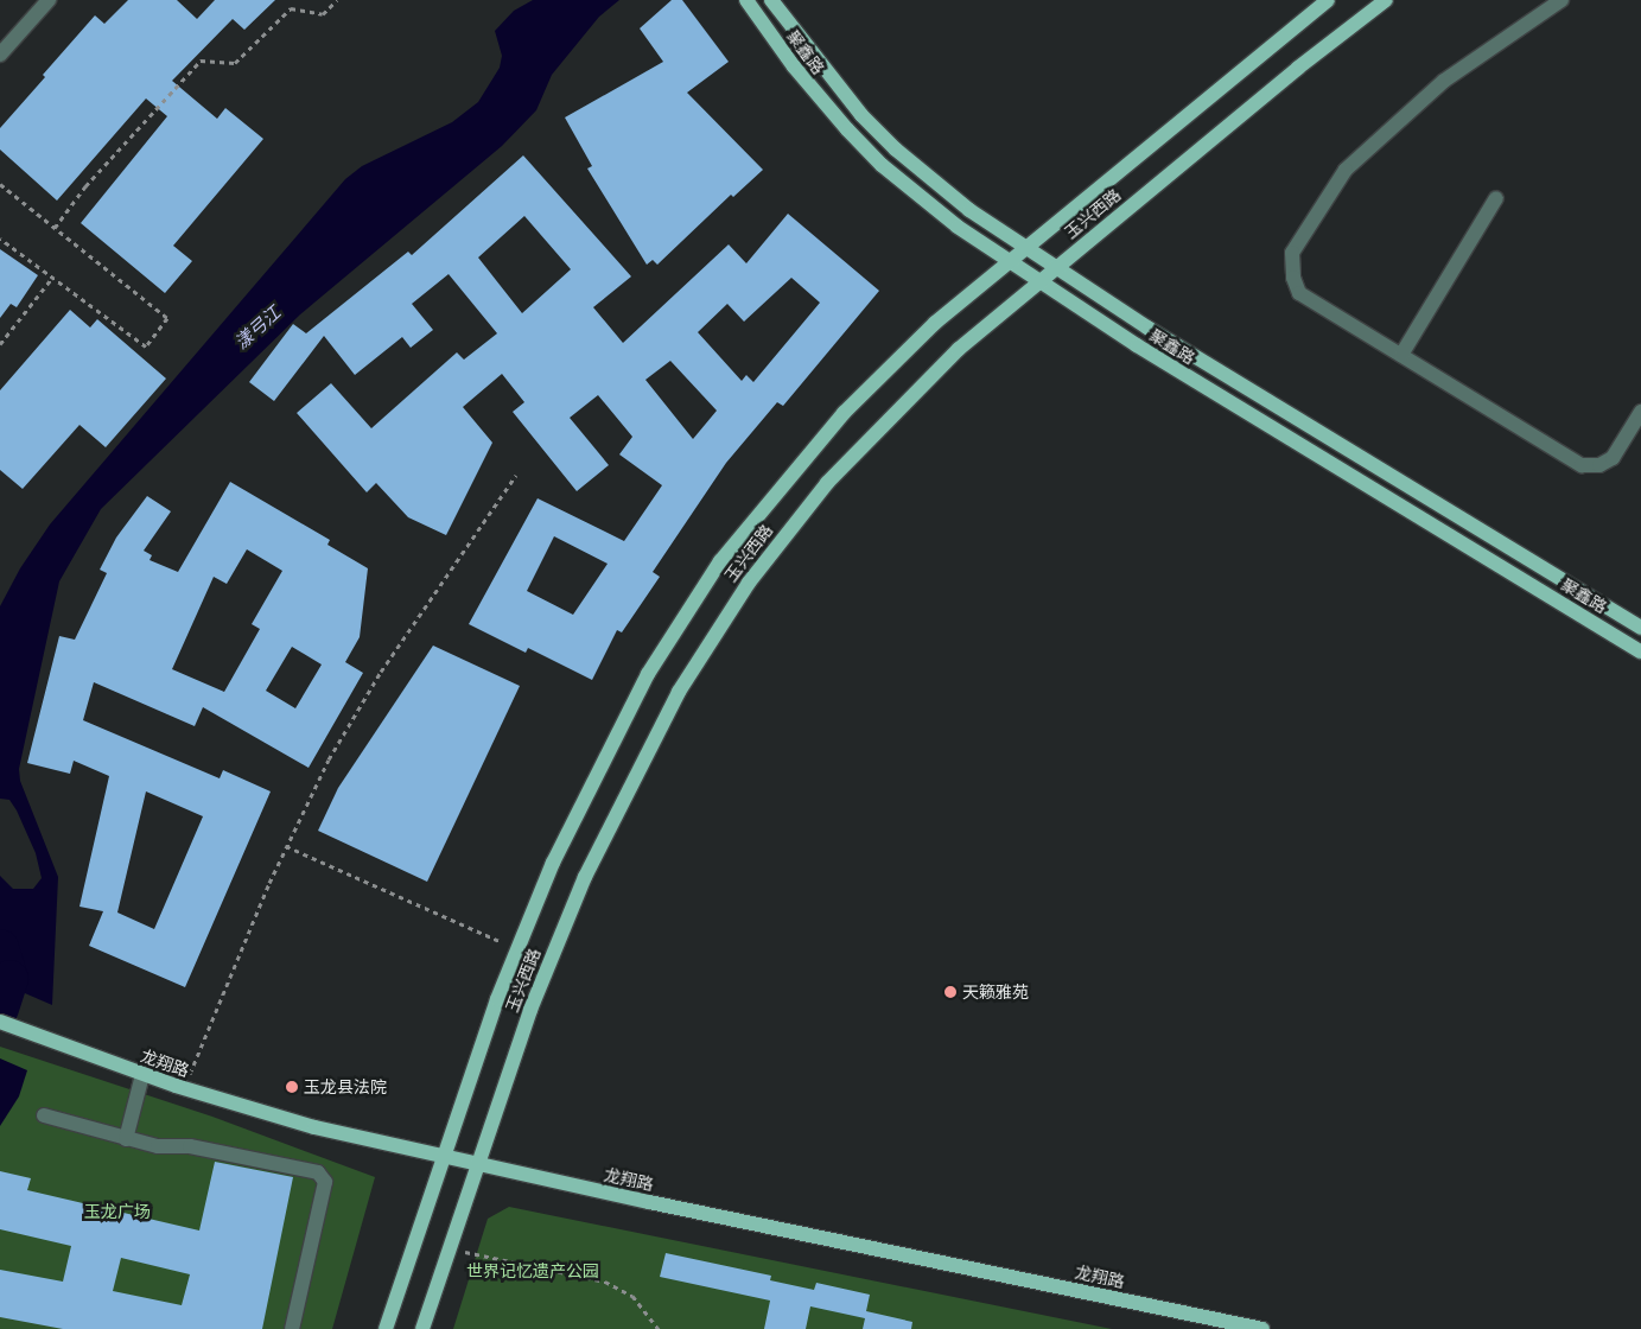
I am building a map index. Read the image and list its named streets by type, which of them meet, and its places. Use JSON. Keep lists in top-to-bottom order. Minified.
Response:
{"streets":{"main road":["聚鑫路","玉兴西路","龙翔路"]},"crossings":[["聚鑫路","玉兴西路"],["玉兴西路","龙翔路"]],"water":["漾弓江"],"parks":["玉龙广场","世界记忆遗产公园"],"places":["天籁雅苑","玉龙县法院"]}
